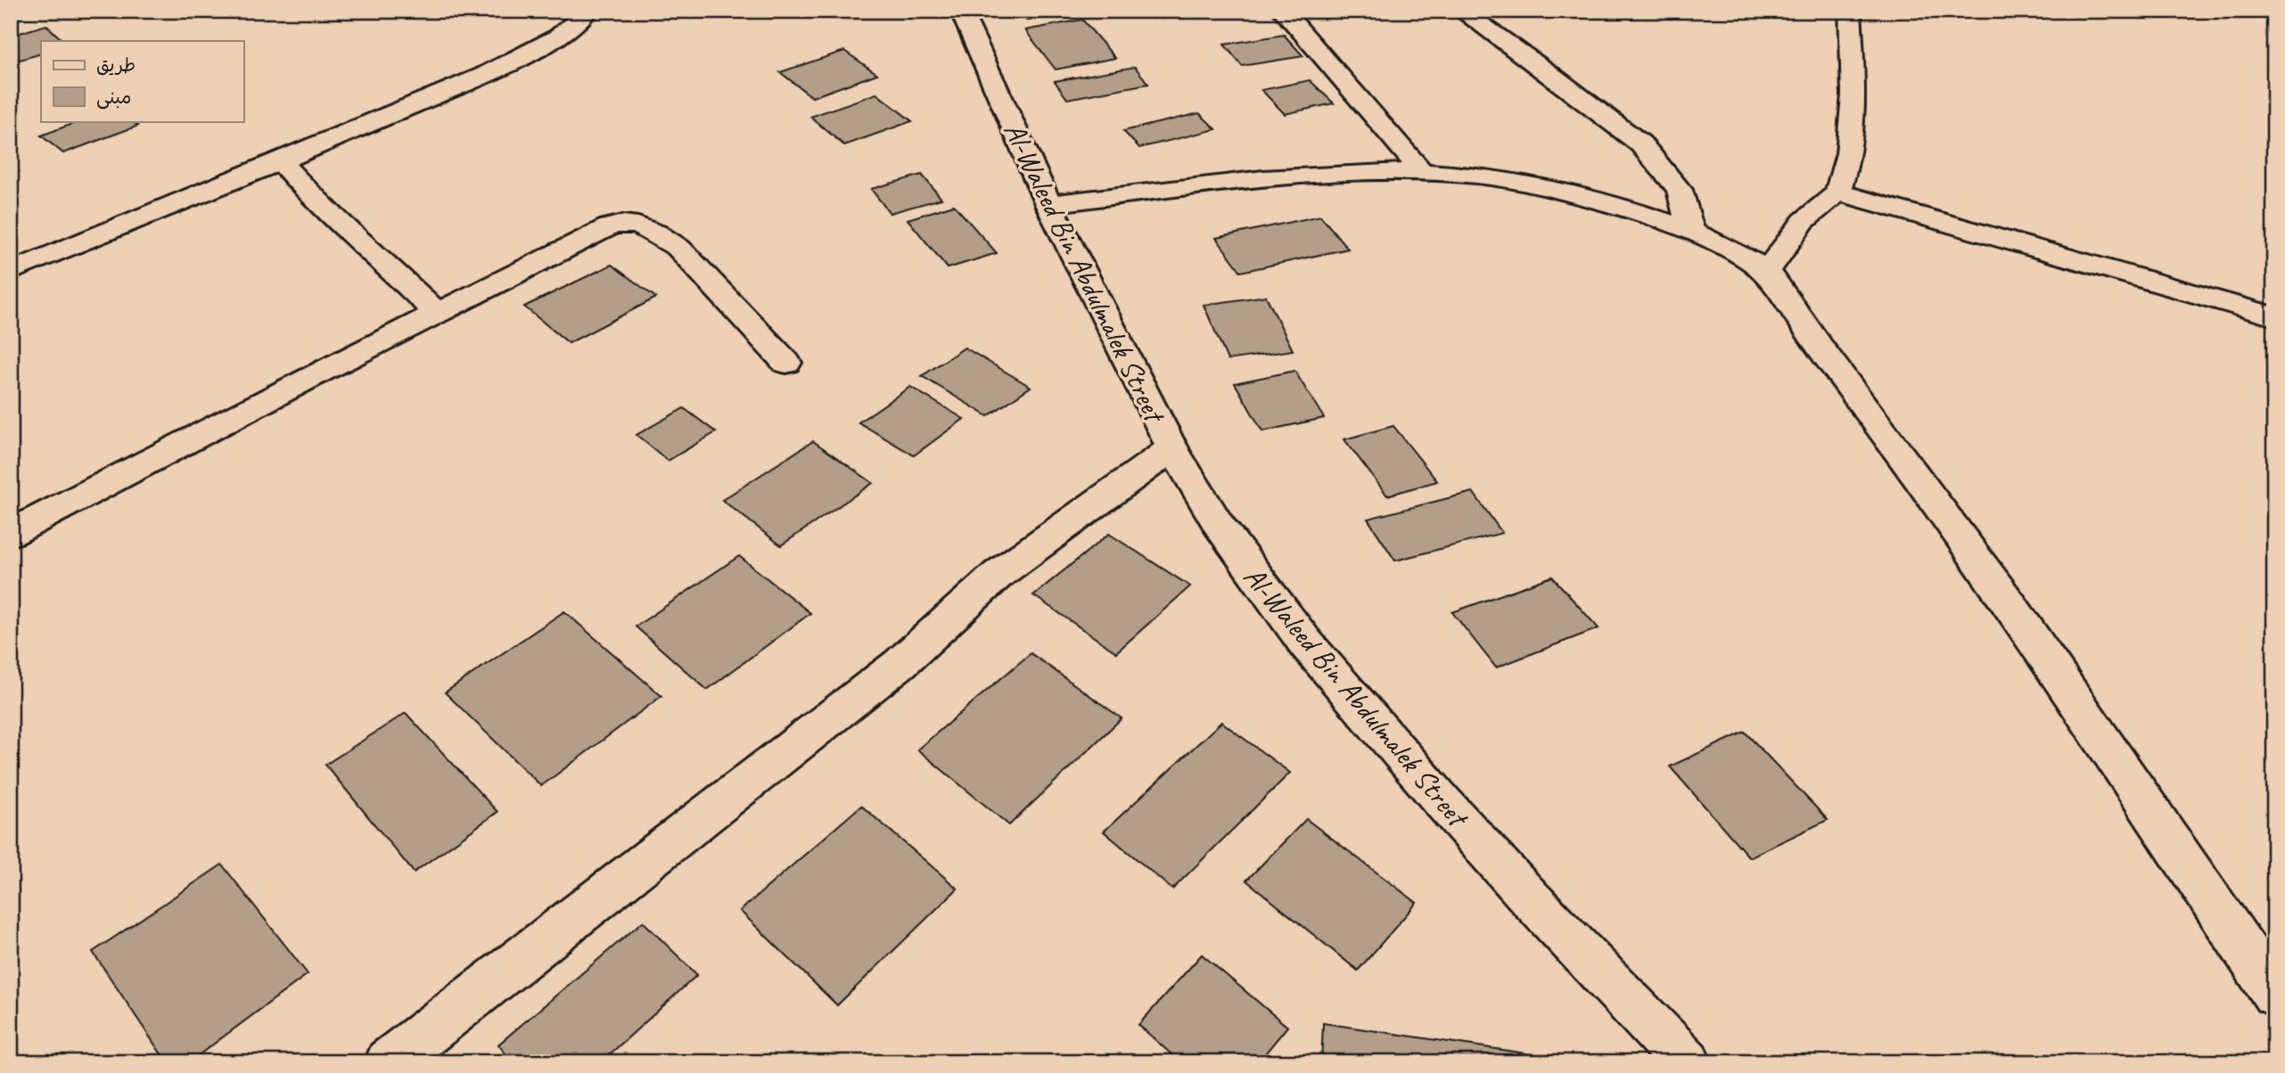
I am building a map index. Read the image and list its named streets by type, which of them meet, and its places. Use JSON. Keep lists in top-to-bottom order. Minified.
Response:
{"streets":{"street":["Al-Waleed Bin Abdulmalek Street"]},"legend":["طريق","مبنى"]}
